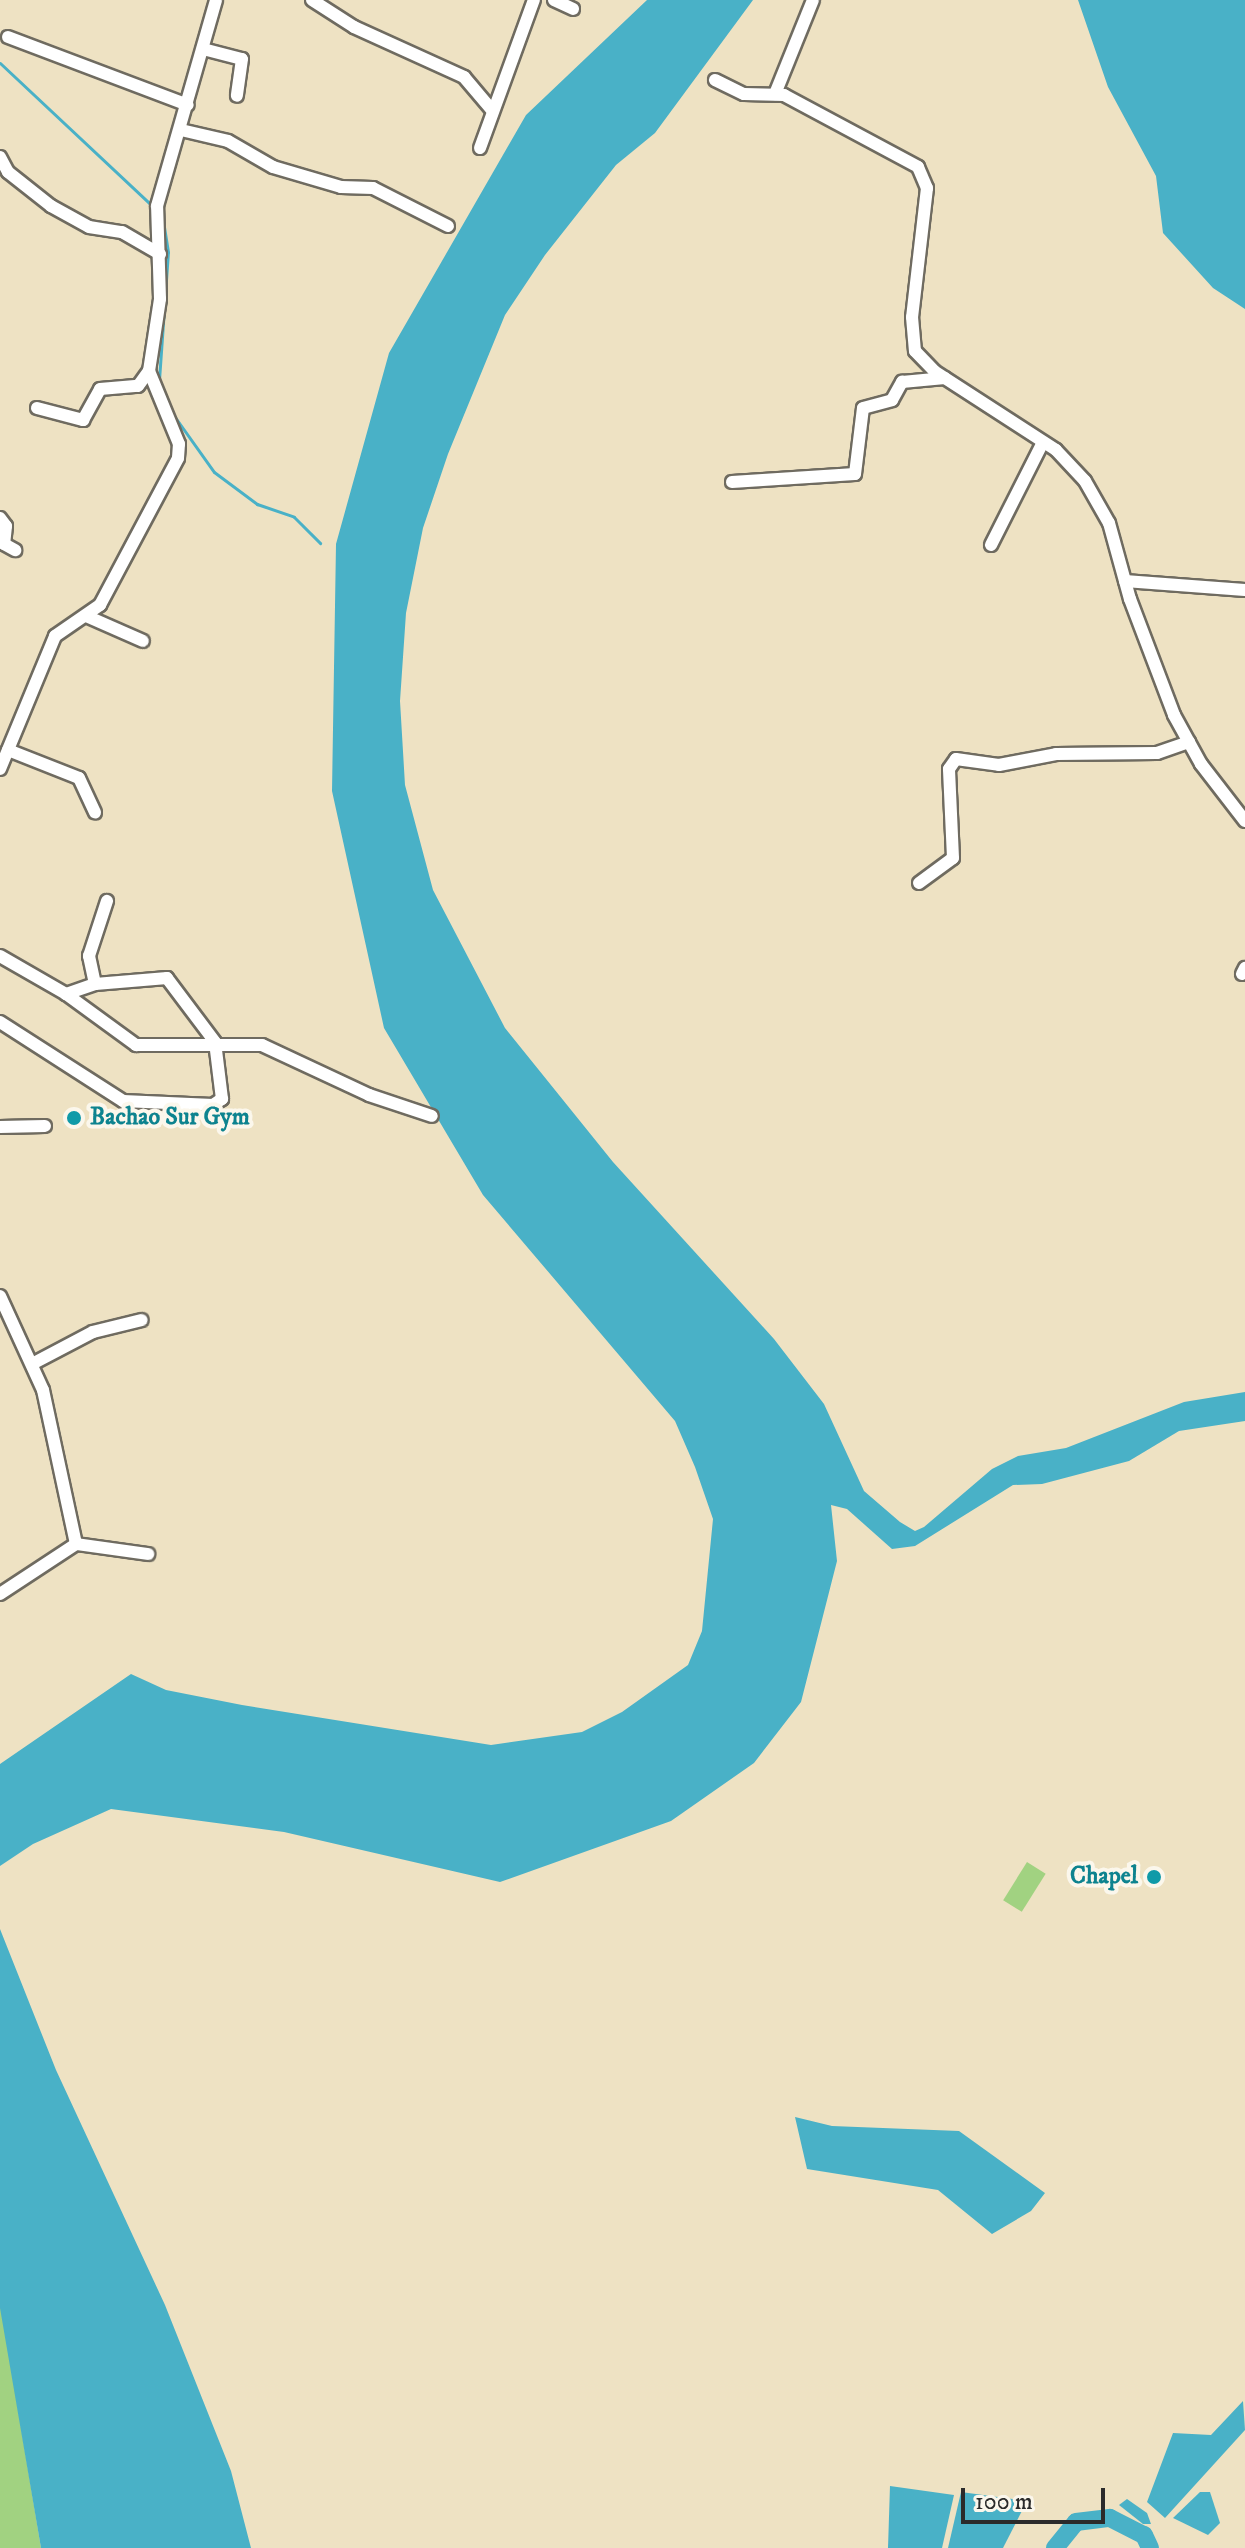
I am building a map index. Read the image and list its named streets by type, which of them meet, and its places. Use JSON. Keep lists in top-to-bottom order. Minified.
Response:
{"places":["Bachao Sur Gym","Chapel"],"scale_bar":"100 m"}
